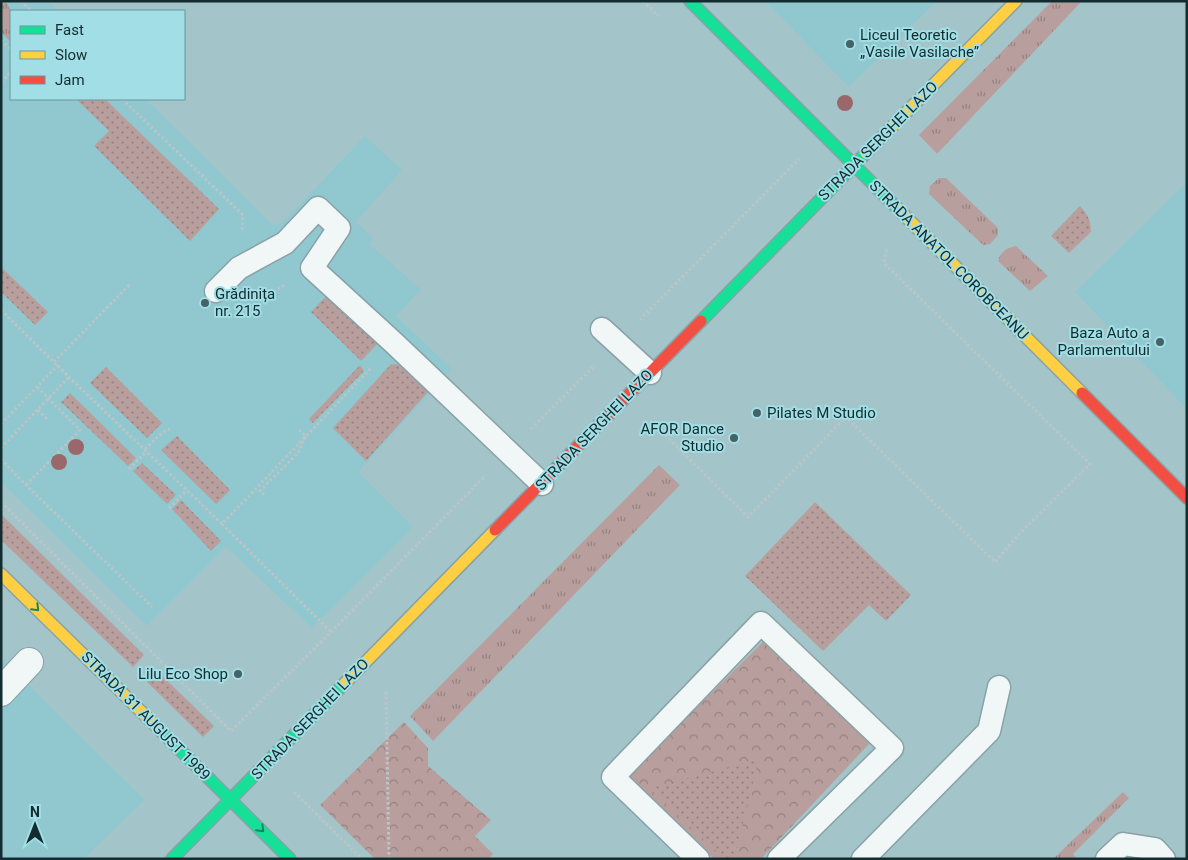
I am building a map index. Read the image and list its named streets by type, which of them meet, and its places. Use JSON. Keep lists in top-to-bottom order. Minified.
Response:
{"streets":{"main road":["STRADA SERGHEI LAZO","STRADA ANATOL COROBCEANU","STRADA 31 AUGUST 1989"]},"crossings":[["STRADA SERGHEI LAZO","STRADA ANATOL COROBCEANU"],["STRADA SERGHEI LAZO","STRADA 31 AUGUST 1989"]],"one_way":["STRADA 31 AUGUST 1989"],"places":["Liceul Teoretic „Vasile Vasilache”","Grădinița nr. 215","Baza Auto a Parlamentului","Pilates M Studio","AFOR Dance Studio","Lilu Eco Shop"],"legend":["Fast","Slow","Jam"],"north":"top"}
